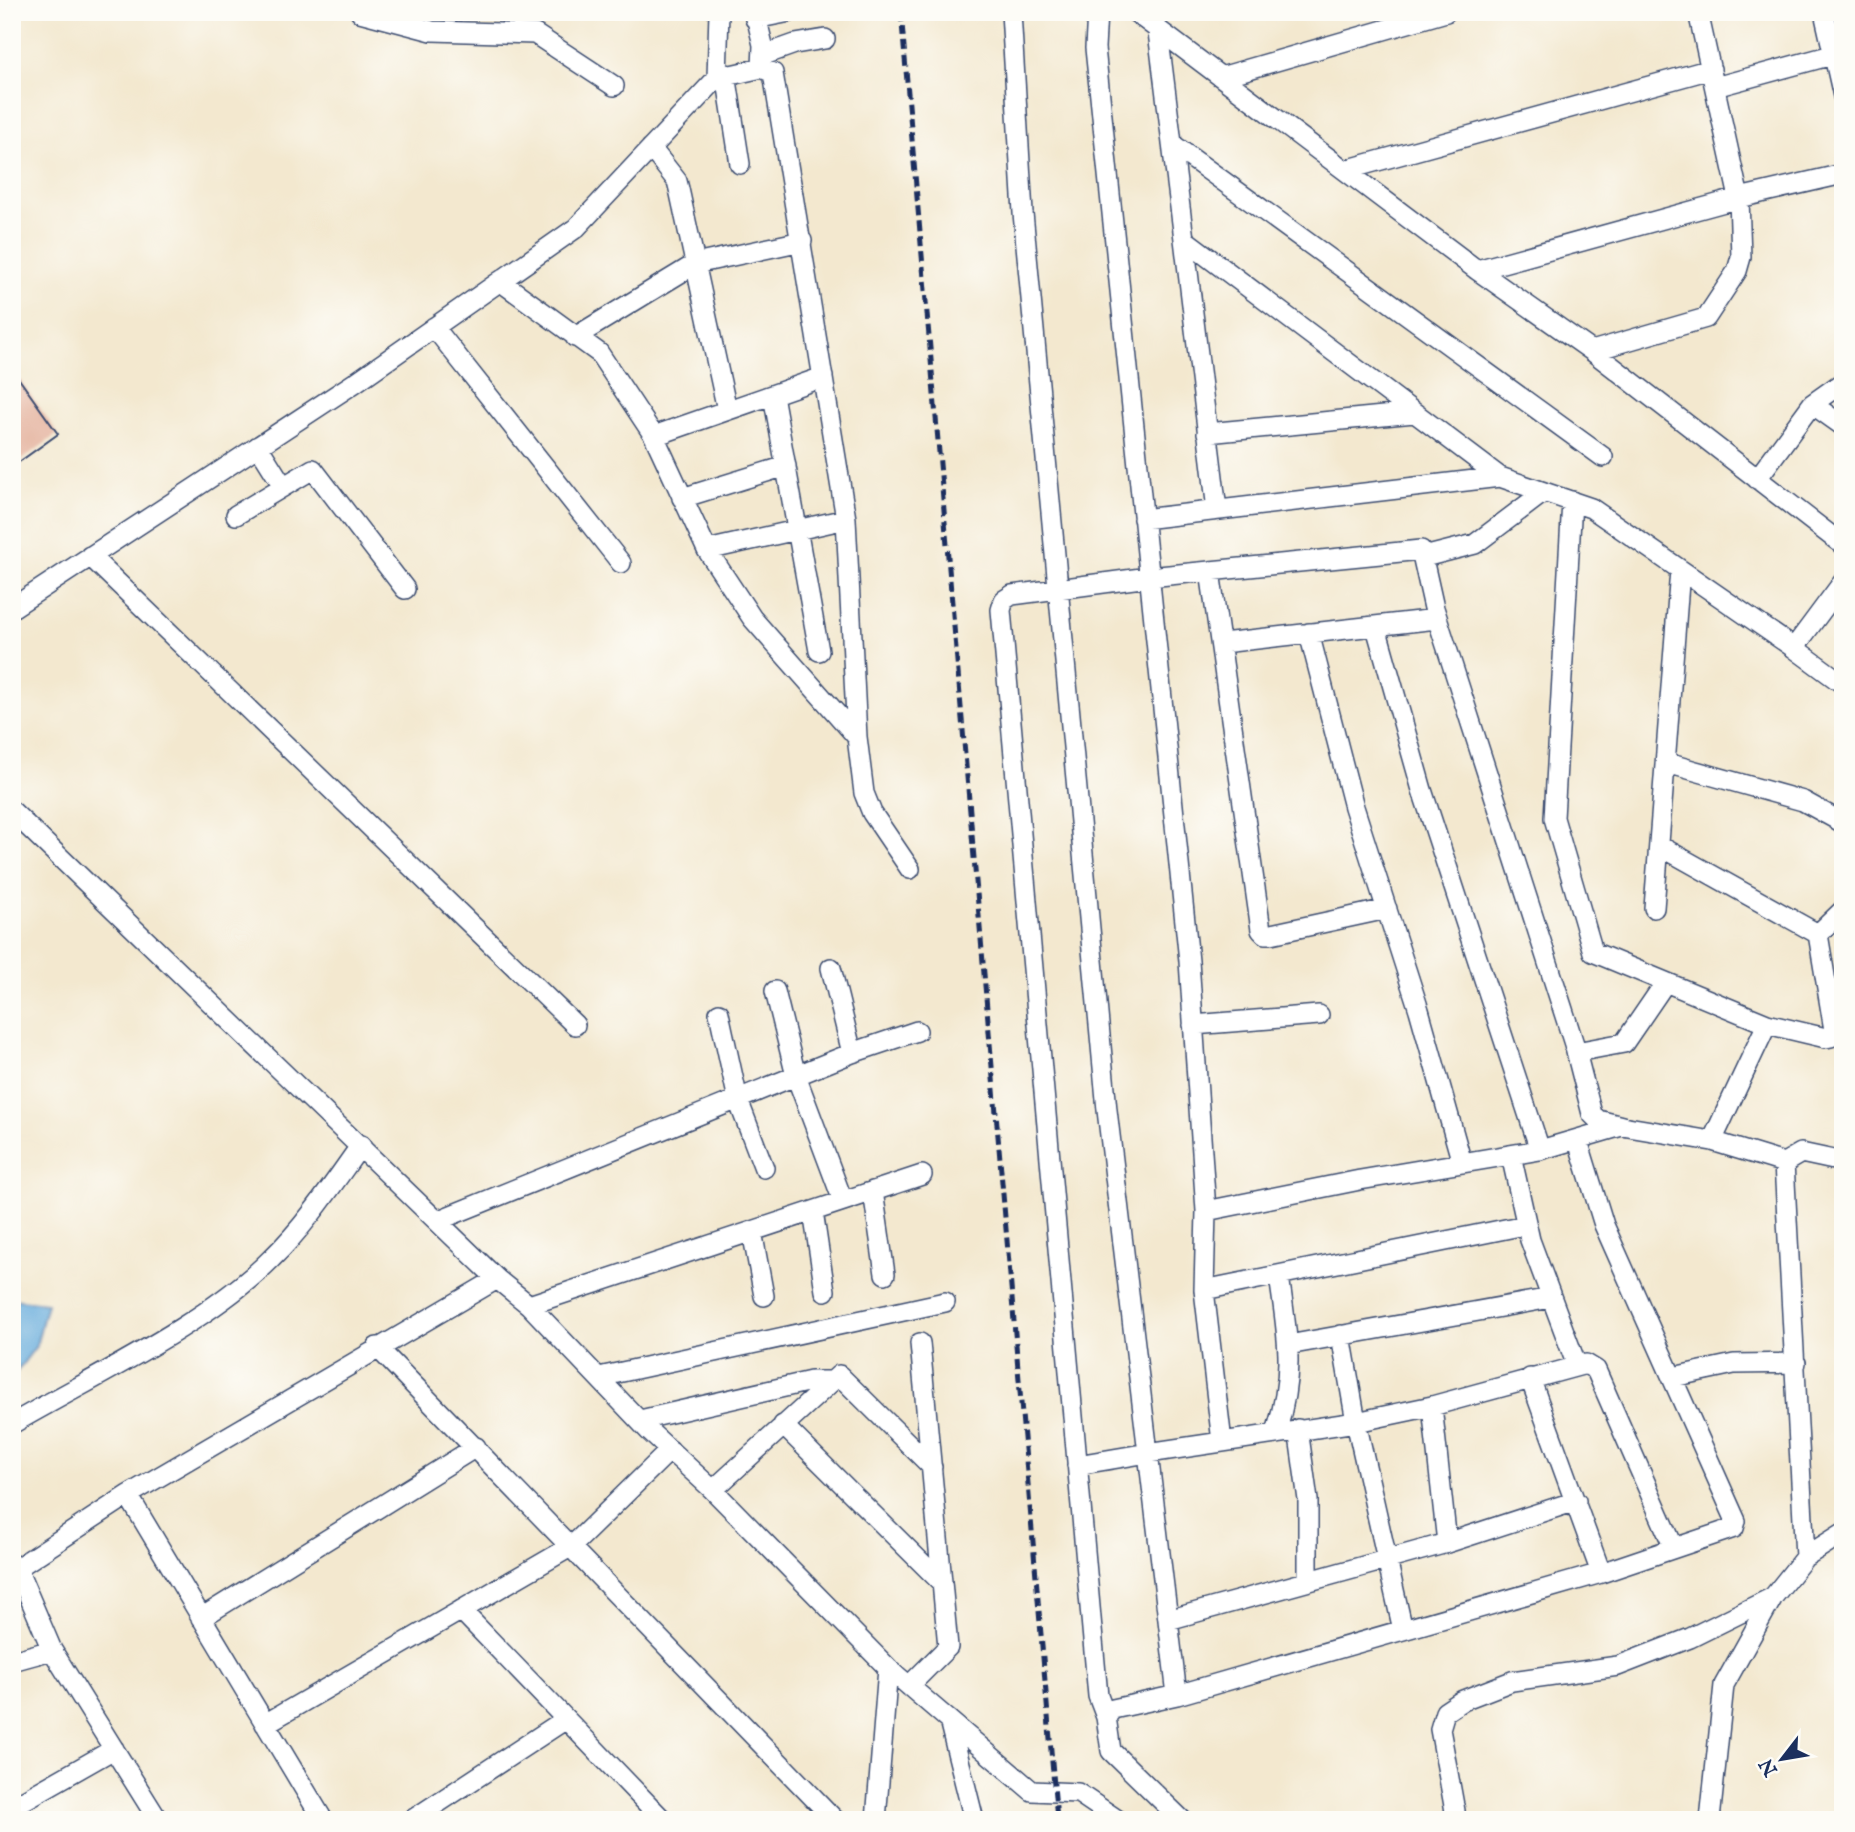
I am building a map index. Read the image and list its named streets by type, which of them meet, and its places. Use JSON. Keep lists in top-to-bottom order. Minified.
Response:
{"north":"bottom left"}
